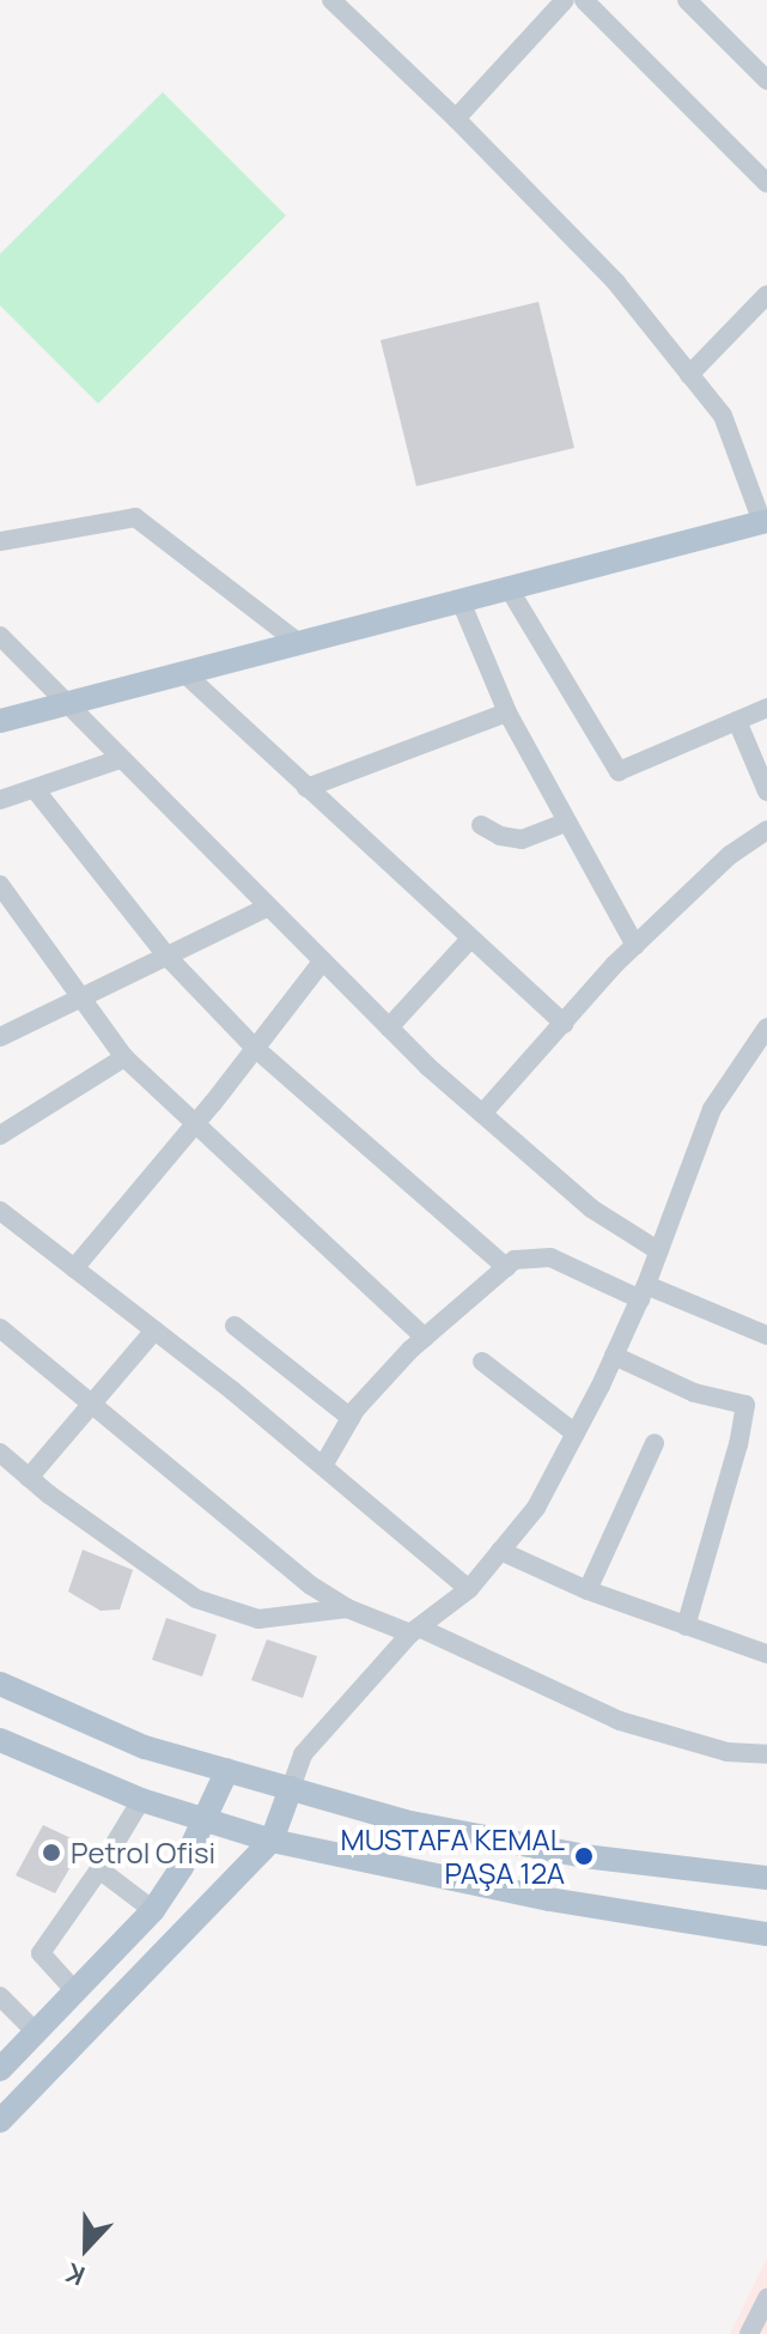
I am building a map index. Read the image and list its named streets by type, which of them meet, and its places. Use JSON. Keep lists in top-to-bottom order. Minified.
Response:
{"places":["Petrol Ofisi","MUSTAFA KEMAL PAŞA 12A"],"north":"bottom"}
